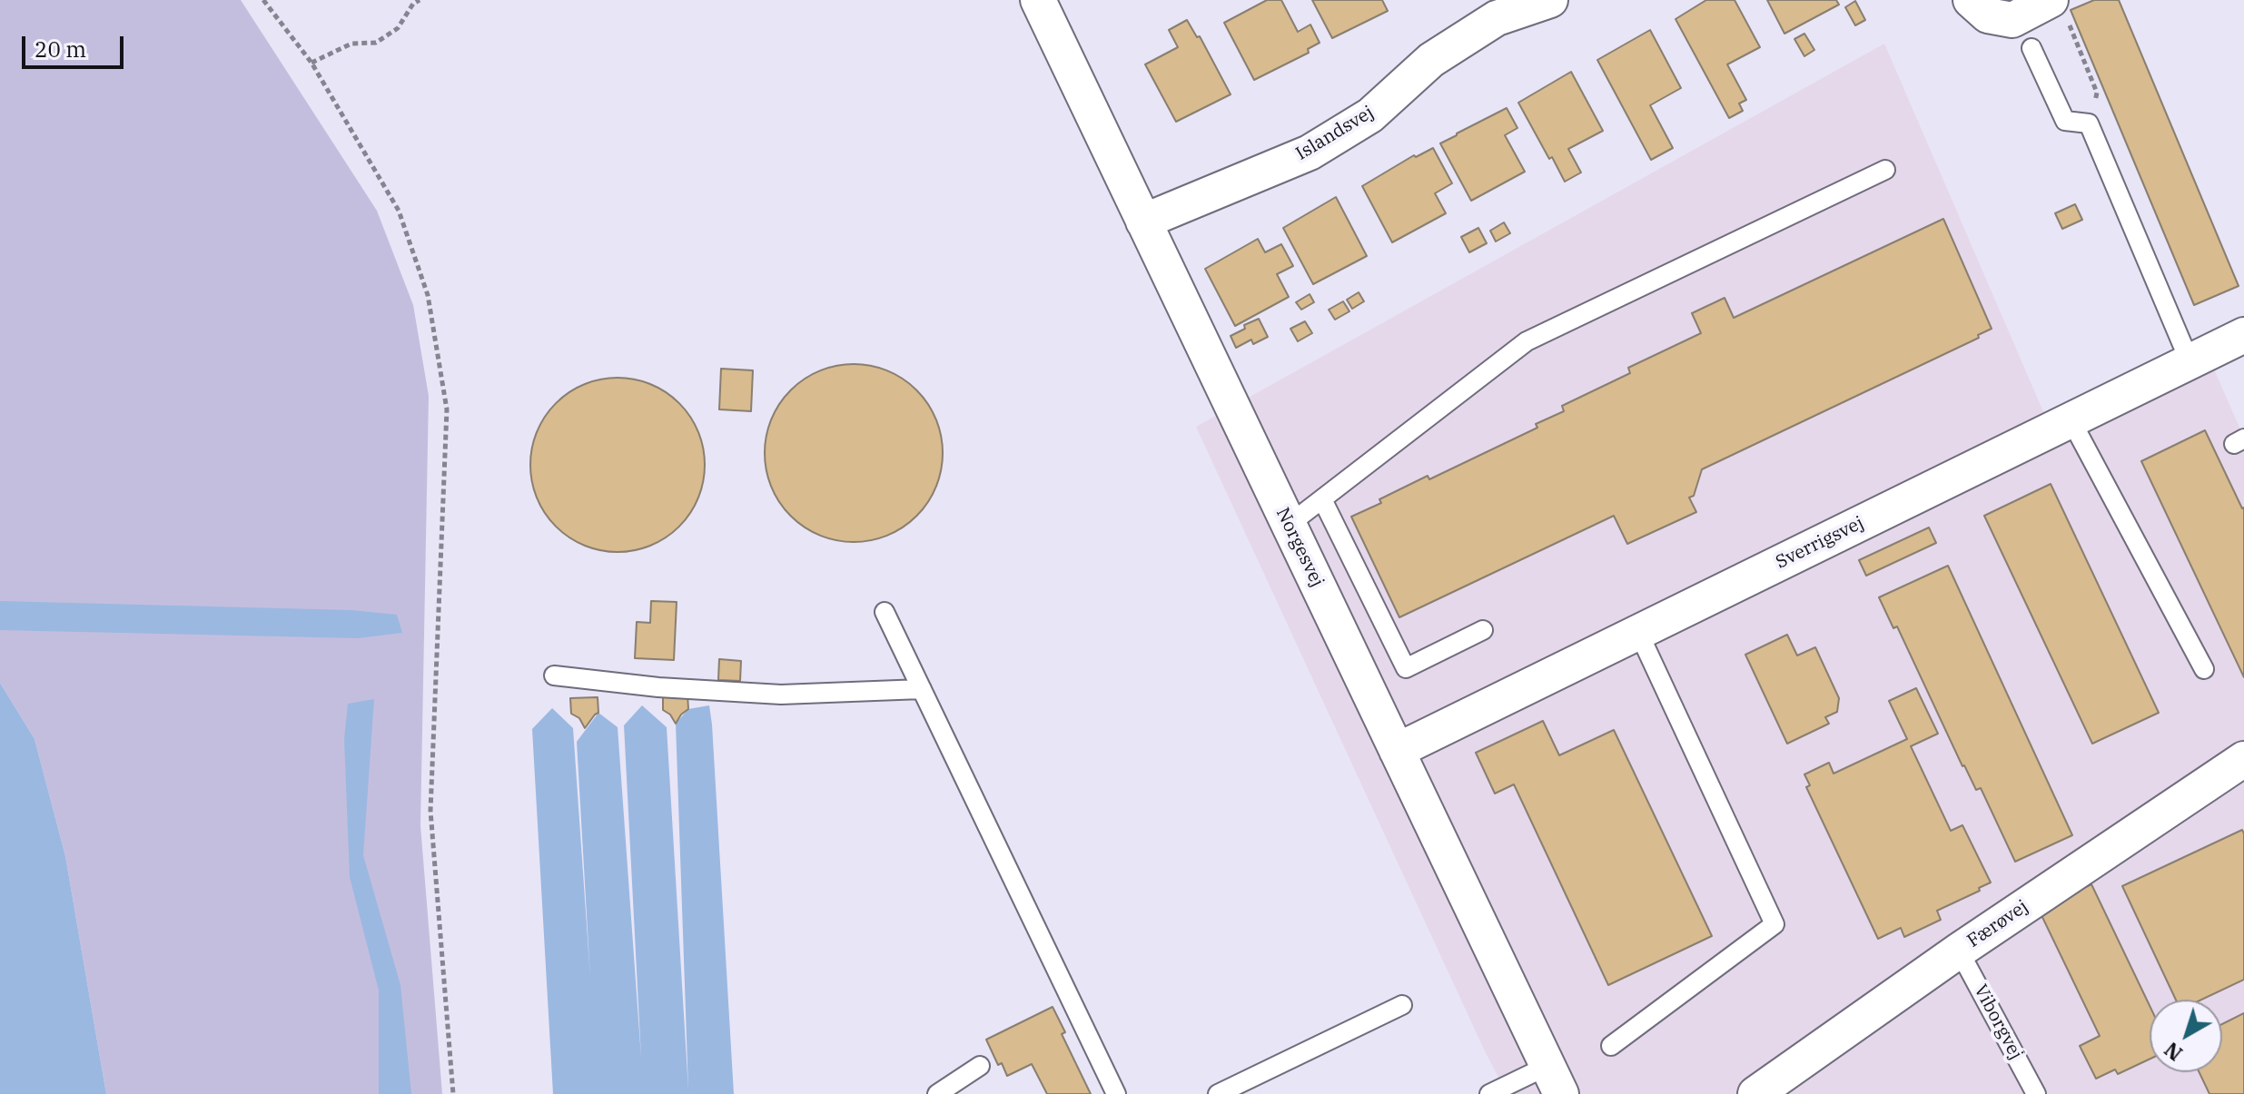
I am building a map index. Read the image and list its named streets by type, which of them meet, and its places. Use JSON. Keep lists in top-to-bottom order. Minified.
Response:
{"streets":{"street":["Islandsvej","Sverrigsvej","Norgesvej","Færøvej"],"lane":["Viborgvej"]},"crossings":[["Islandsvej","Norgesvej"],["Sverrigsvej","Norgesvej"],["Færøvej","Viborgvej"]],"scale_bar":"20 m","north":"bottom left"}
